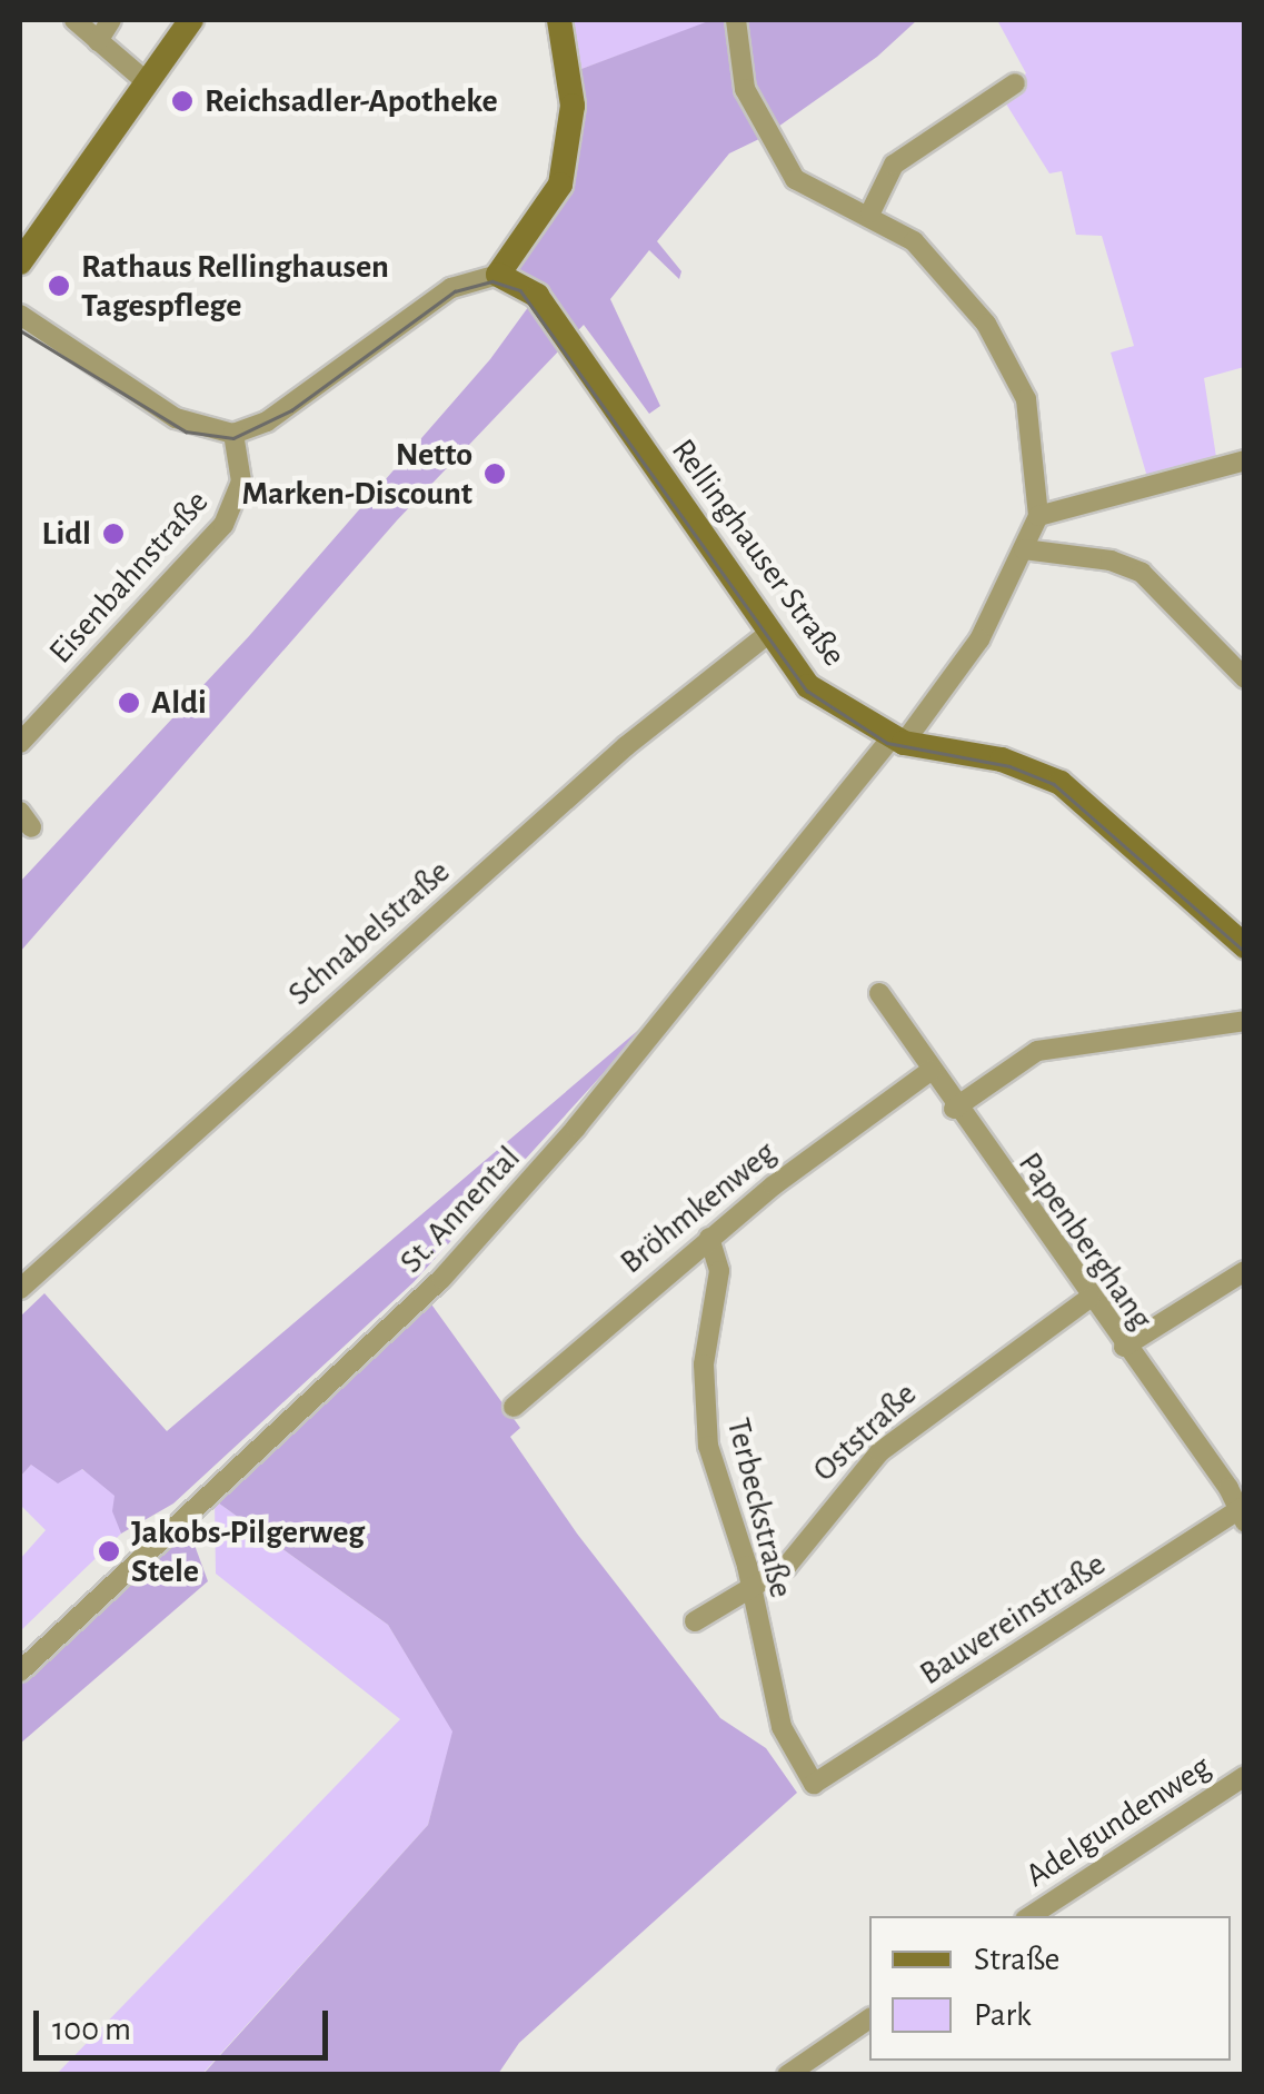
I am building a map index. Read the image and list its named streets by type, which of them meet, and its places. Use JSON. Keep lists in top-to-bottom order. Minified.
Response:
{"streets":{"main road":["Rellinghauser Straße"],"street":["Eisenbahnstraße","Schnabelstraße","Bröhmkenweg","St. Annental","Papenberghang","Oststraße","Terbeckstraße","Bauvereinstraße","Adelgundenweg"]},"crossings":[["Rellinghauser Straße","Schnabelstraße"],["Rellinghauser Straße","St. Annental"],["Bröhmkenweg","Papenberghang"],["Bröhmkenweg","Terbeckstraße"],["Papenberghang","Oststraße"],["Papenberghang","Bauvereinstraße"],["Oststraße","Terbeckstraße"],["Terbeckstraße","Bauvereinstraße"]],"places":["Reichsadler-Apotheke","Rathaus Rellinghausen Tagespflege","Netto Marken-Discount","Lidl","Aldi","Jakobs-Pilgerweg Stele"],"legend":["Straße","Park"],"scale_bar":"100 m"}
